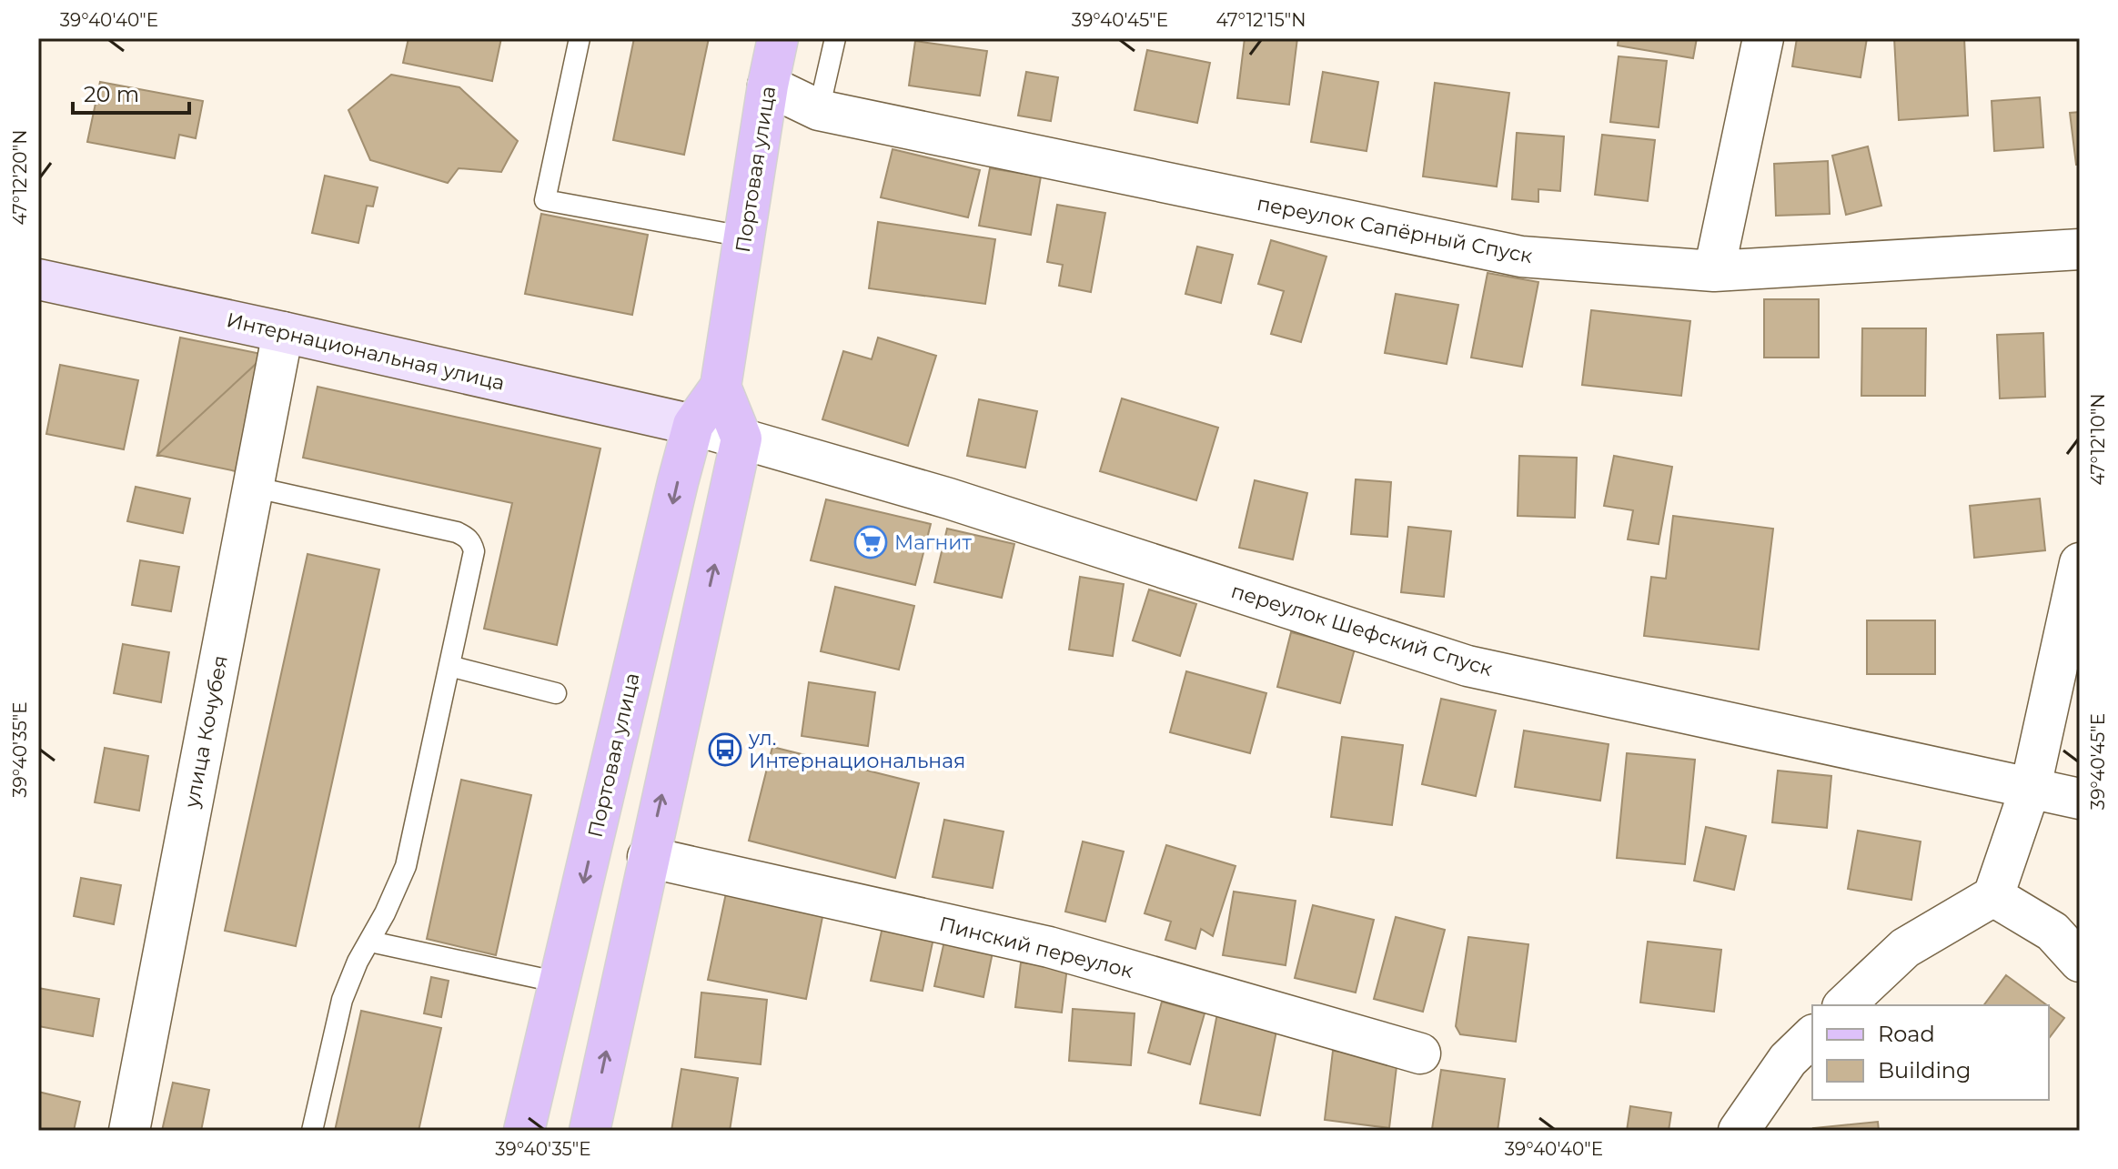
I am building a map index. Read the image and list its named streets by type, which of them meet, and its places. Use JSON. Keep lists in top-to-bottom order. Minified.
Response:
{"streets":{"main road":["Портовая улица"],"street":["переулок Сапёрный Спуск","Интернациональная улица","переулок Шефский Спуск","улица Кочубея","Пинский переулок"]},"crossings":[["Портовая улица","переулок Сапёрный Спуск"],["Портовая улица","Интернациональная улица"],["Портовая улица","переулок Шефский Спуск"],["Интернациональная улица","переулок Шефский Спуск"],["Интернациональная улица","улица Кочубея"]],"places":{"supermarket":["Магнит"],"bus stop":["ул. Интернациональная"]},"legend":["Road","Building"],"scale_bar":"20 m","coordinates":["39°40'40\"E","39°40'45\"E","47°12'15\"N","47°12'20\"N","47°12'10\"N","39°40'35\"E"]}
